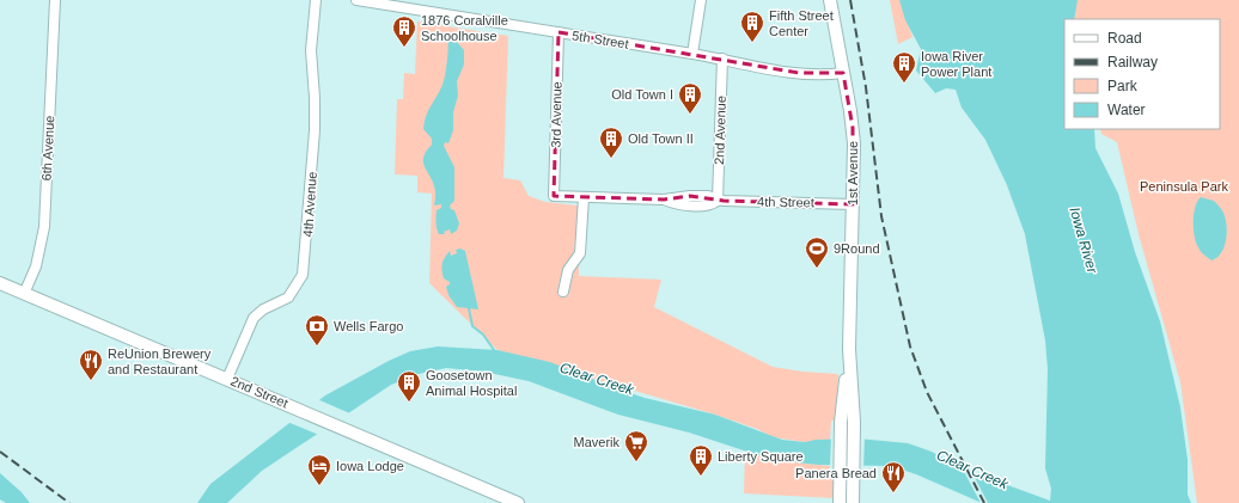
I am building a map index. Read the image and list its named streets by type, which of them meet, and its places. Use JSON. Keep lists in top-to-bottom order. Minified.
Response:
{"streets":{"main road":["1st Avenue","2nd Street"],"street":["5th Street","3rd Avenue","2nd Avenue","6th Avenue","4th Street","4th Avenue"]},"crossings":[["5th Street","3rd Avenue"],["5th Street","2nd Avenue"],["5th Street","1st Avenue"],["3rd Avenue","4th Street"],["2nd Avenue","4th Street"],["6th Avenue","2nd Street"],["1st Avenue","4th Street"],["4th Avenue","2nd Street"]],"water":["Iowa River","Clear Creek"],"parks":["Peninsula Park"],"places":{"building":["Fifth Street Center","1876 Coralville Schoolhouse","Iowa River Power Plant","Old Town I","Old Town II","Goosetown Animal Hospital","Liberty Square"],"sports":["9Round"],"bank":["Wells Fargo"],"restaurant":["ReUnion Brewery and Restaurant","Panera Bread"],"supermarket":["Maverik"],"hotel":["Iowa Lodge"]},"legend":["Road","Railway","Park","Water"]}
